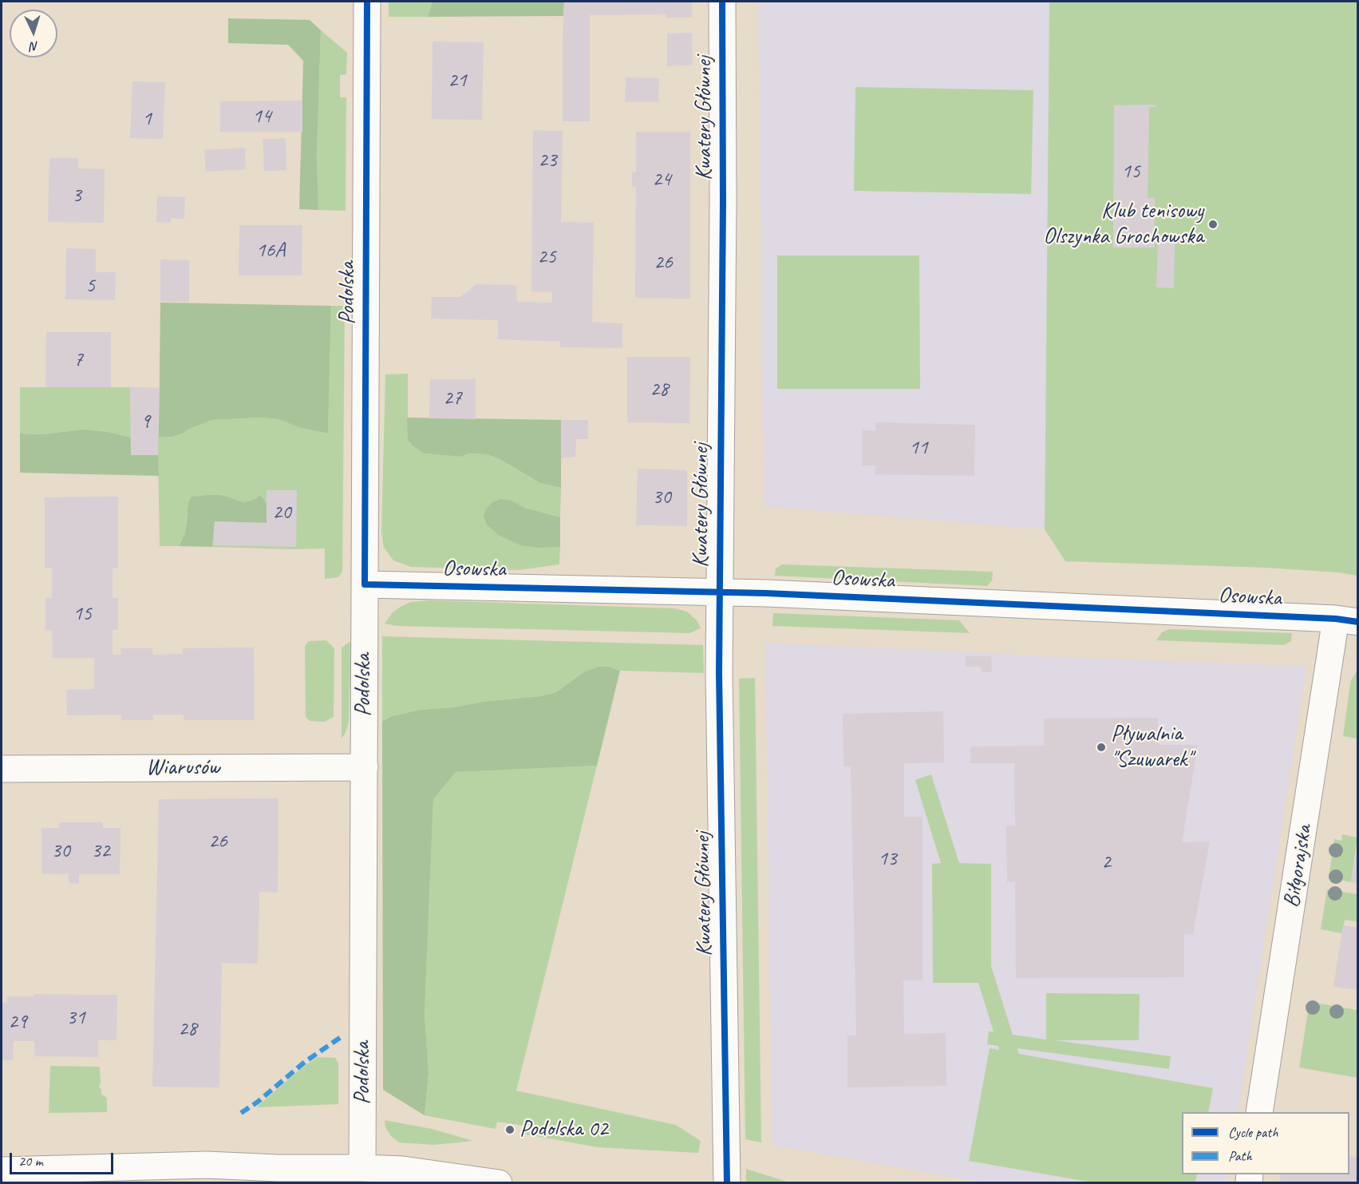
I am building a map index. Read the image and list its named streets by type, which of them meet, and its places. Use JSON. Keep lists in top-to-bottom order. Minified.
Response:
{"streets":{"street":["Kwatery Głównej","Podolska","Osowska","Wiarusów","Biłgorajska"]},"crossings":[["Kwatery Głównej","Osowska"],["Podolska","Osowska"],["Podolska","Wiarusów"],["Osowska","Biłgorajska"]],"places":["Klub tenisowy Olszynka Grochowska","Pływalnia \"Szuwarek\"","Podolska 02"],"house_numbers":["21","14","1","23","15","24","3","16A","25","26","5","7","28","27","9","11","30","20","15","26","30","32","13","2","31","29","28"],"legend":["Cycle path","Path"],"scale_bar":"20 m","north":"bottom"}
